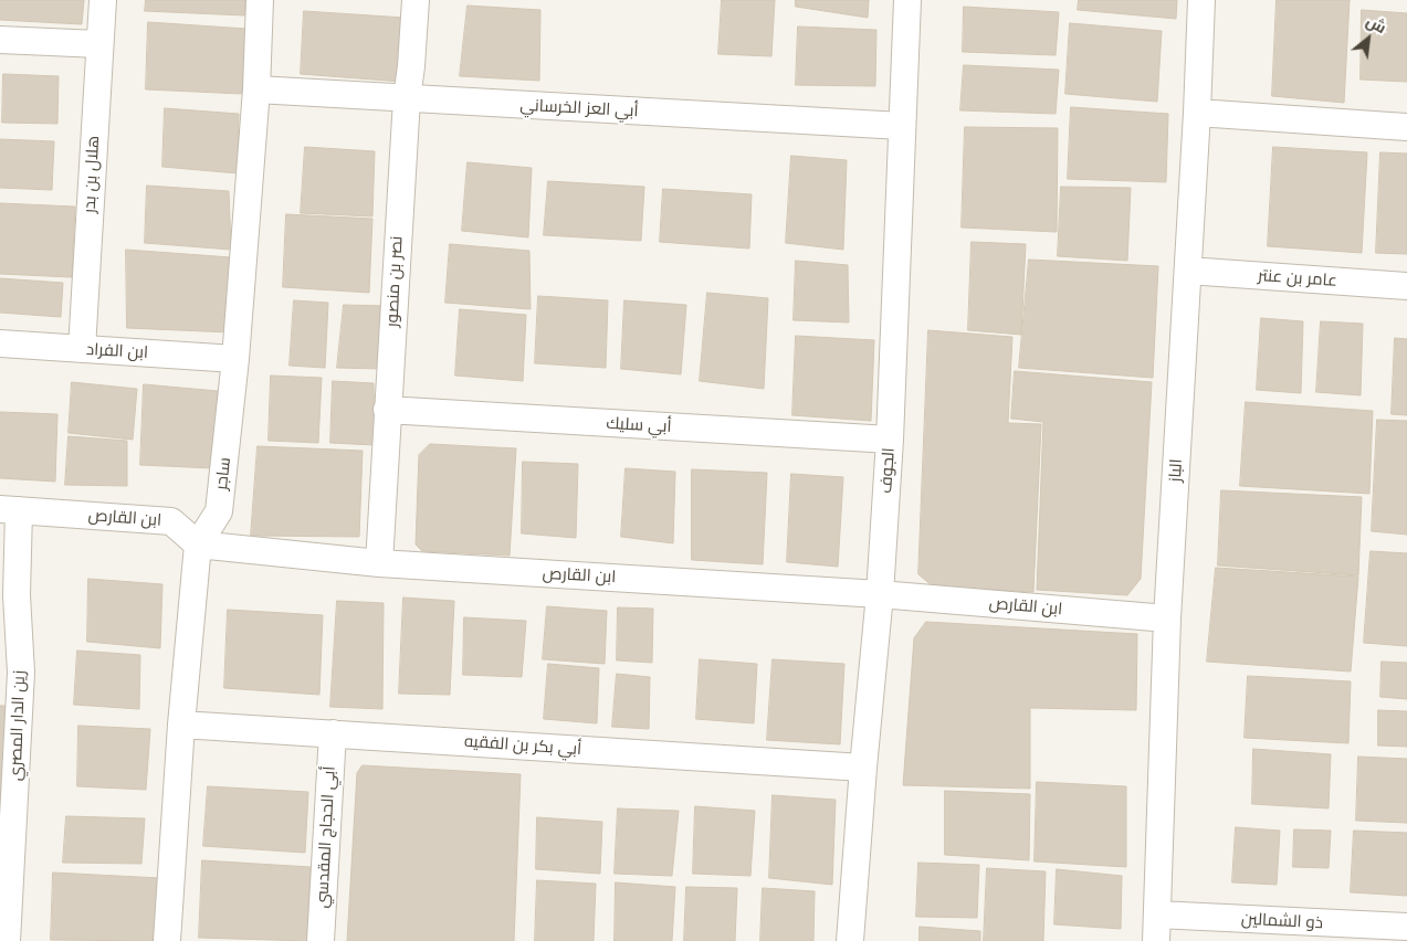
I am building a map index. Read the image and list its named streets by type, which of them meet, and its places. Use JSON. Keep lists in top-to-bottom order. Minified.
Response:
{"streets":{"street":["أبي العز الخرساني","هلال بن بدر","عامر بن عنتر","نصر بن منصور","ابن الفراد","أبي سليك","الجوف","الباز","ساجر","ابن القارص","زين الدار المصري","أبي بكر بن الفقيه","أبي الحجاج المقدسي","ذو الشمالين"]},"crossings":[["أبي العز الخرساني","نصر بن منصور"],["أبي العز الخرساني","الجوف"],["أبي العز الخرساني","ساجر"],["هلال بن بدر","ابن الفراد"],["عامر بن عنتر","الباز"],["نصر بن منصور","أبي سليك"],["نصر بن منصور","ابن القارص"],["ابن الفراد","ساجر"],["أبي سليك","الجوف"],["الجوف","ابن القارص"],["الجوف","أبي بكر بن الفقيه"],["الباز","ابن القارص"],["الباز","ذو الشمالين"],["ساجر","ابن القارص"],["ساجر","أبي بكر بن الفقيه"],["ابن القارص","زين الدار المصري"],["أبي بكر بن الفقيه","أبي الحجاج المقدسي"]],"north":"top right"}
